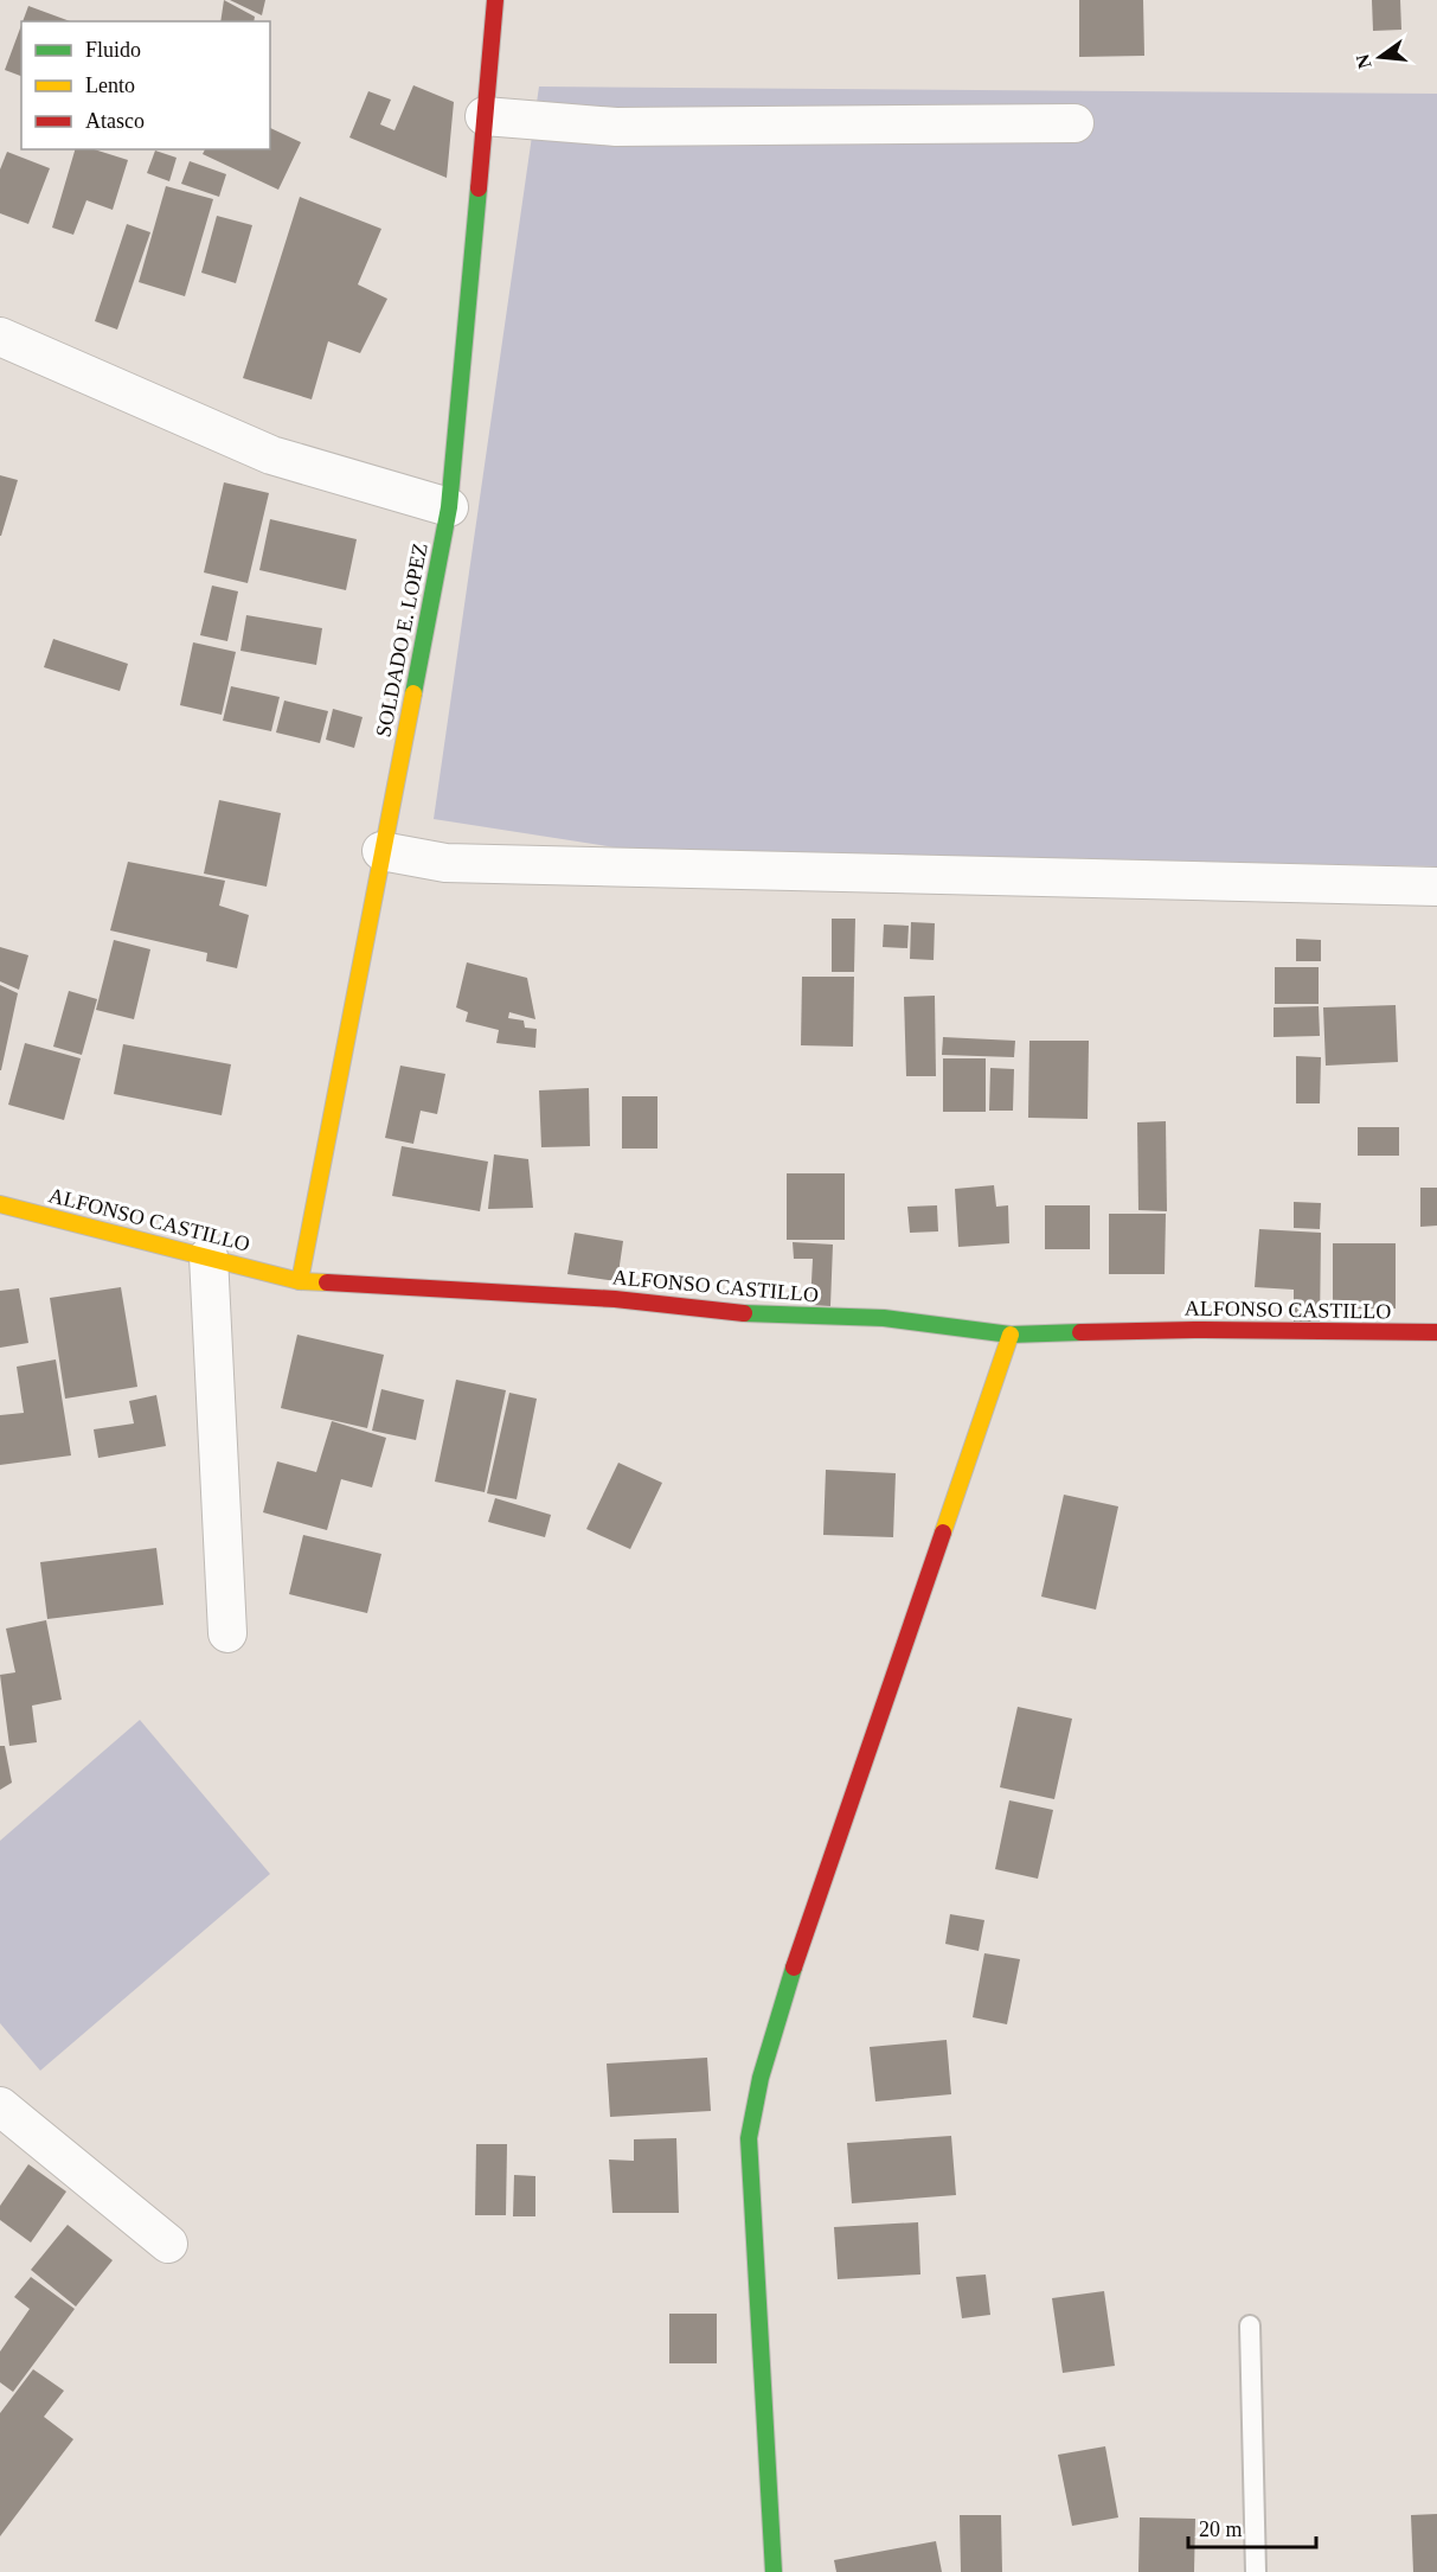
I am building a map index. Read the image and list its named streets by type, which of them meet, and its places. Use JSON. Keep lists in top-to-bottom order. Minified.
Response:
{"streets":{"street":["SOLDADO E. LOPEZ","ALFONSO CASTILLO"]},"crossings":[["SOLDADO E. LOPEZ","ALFONSO CASTILLO"]],"legend":["Fluido","Lento","Atasco"],"scale_bar":"20 m","north":"left"}
